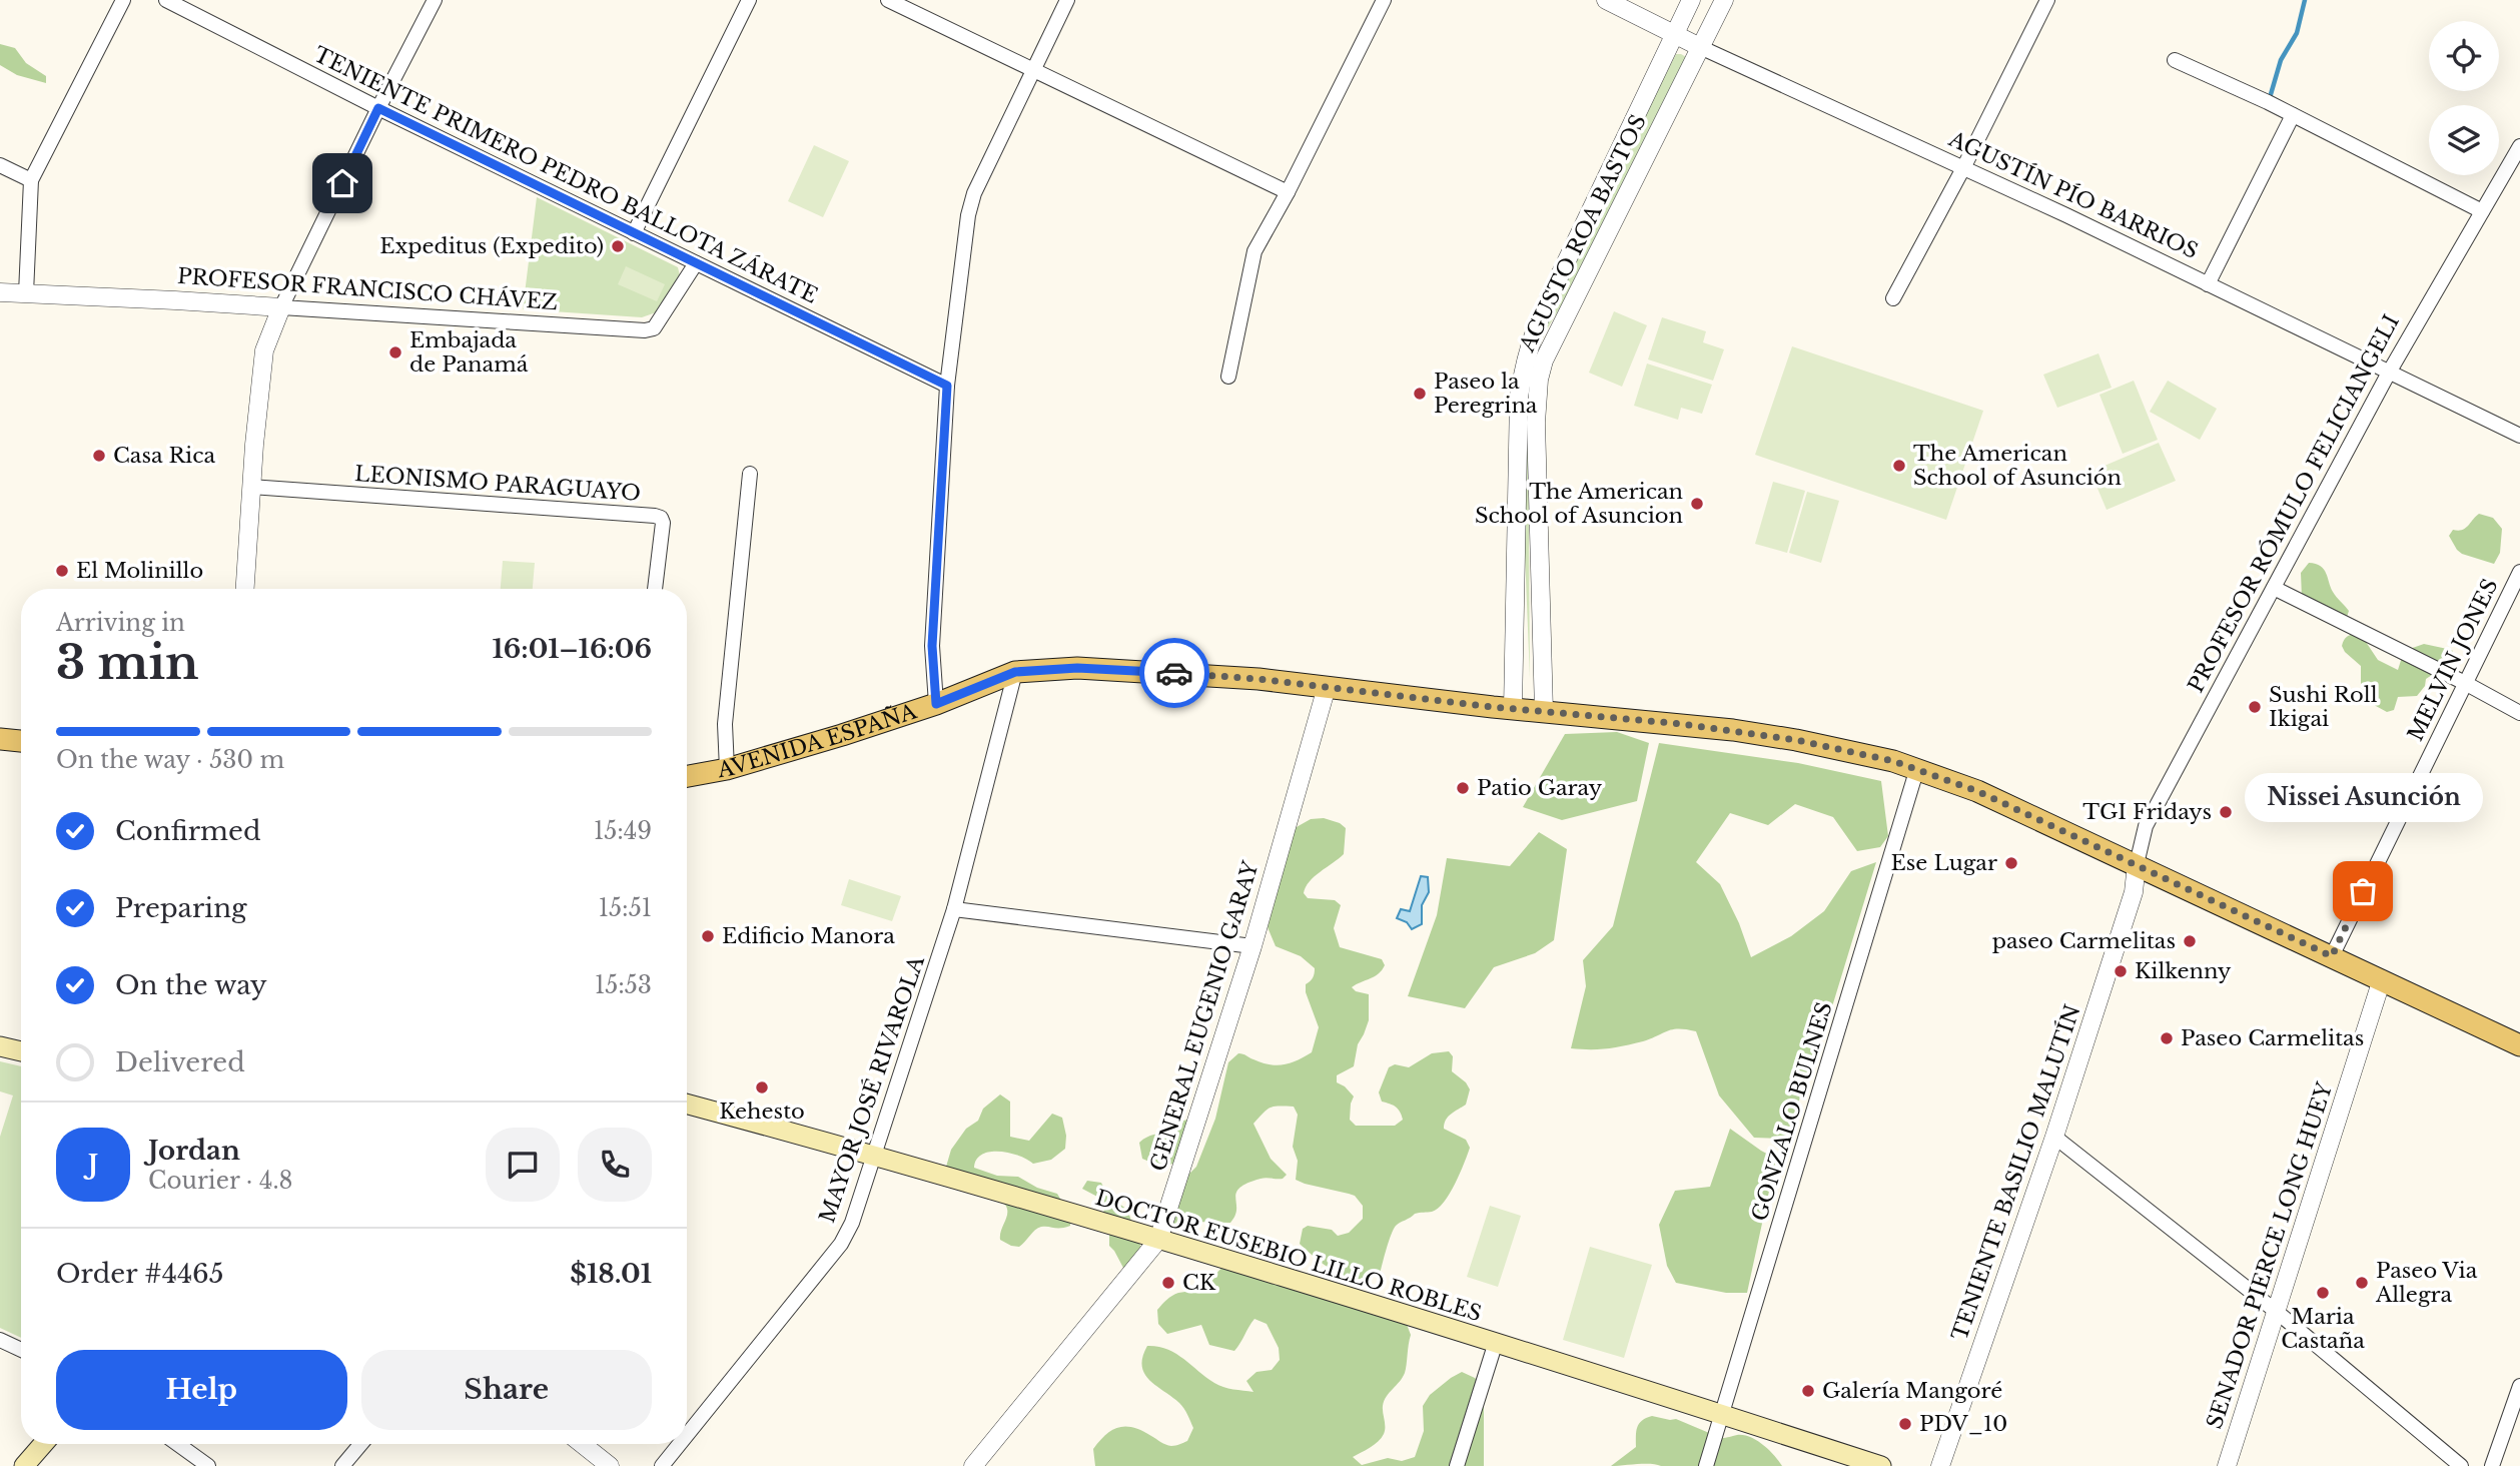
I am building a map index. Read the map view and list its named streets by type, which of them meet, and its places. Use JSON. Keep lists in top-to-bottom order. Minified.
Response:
{"streets":{"main road":["AVENIDA ESPAÑA","DOCTOR EUSEBIO LILLO ROBLES"],"street":["TENIENTE PRIMERO PEDRO BALLOTA ZÁRATE","AGUSTÍN PÍO BARRIOS","AGUSTO ROA BASTOS","PROFESOR FRANCISCO CHÁVEZ","LEONISMO PARAGUAYO","PROFESOR RÓMULO FELICIANGELI","MELVIN JONES","GENERAL EUGENIO GARAY","MAYOR JOSÉ RIVAROLA","GONZALO BULNES","TENIENTE BASILIO MALUTÍN","SENADOR PIERCE LONG HUEY"]},"crossings":[["TENIENTE PRIMERO PEDRO BALLOTA ZÁRATE","PROFESOR FRANCISCO CHÁVEZ"],["AGUSTÍN PÍO BARRIOS","AGUSTO ROA BASTOS"],["AGUSTÍN PÍO BARRIOS","PROFESOR RÓMULO FELICIANGELI"],["AGUSTO ROA BASTOS","AVENIDA ESPAÑA"],["PROFESOR RÓMULO FELICIANGELI","AVENIDA ESPAÑA"],["PROFESOR RÓMULO FELICIANGELI","TENIENTE BASILIO MALUTÍN"],["MELVIN JONES","AVENIDA ESPAÑA"],["AVENIDA ESPAÑA","GENERAL EUGENIO GARAY"],["AVENIDA ESPAÑA","MAYOR JOSÉ RIVAROLA"],["AVENIDA ESPAÑA","GONZALO BULNES"],["AVENIDA ESPAÑA","SENADOR PIERCE LONG HUEY"],["GENERAL EUGENIO GARAY","DOCTOR EUSEBIO LILLO ROBLES"],["MAYOR JOSÉ RIVAROLA","DOCTOR EUSEBIO LILLO ROBLES"],["GONZALO BULNES","DOCTOR EUSEBIO LILLO ROBLES"]],"places":["Expeditus (Expedito)","Embajada de Panamá","Paseo la Peregrina","Casa Rica","The American School of Asunción","The American School of Asuncion","El Molinillo","Sushi Roll Ikigai","Patio Garay","TGI Fridays","Ese Lugar","Nissei Asunción","Edificio Manora","paseo Carmelitas","Kilkenny","Paseo Carmelitas","Kehesto","CK","Paseo Via Allegra","Maria Castaña","Galería Mangoré","PDV_10"],"page":{"heading":["3 min","Arriving in","16:01–16:06"],"panel":["Jordan","Courier · 4.8","Order #4465","$18.01"],"bar":"On the way · 530 m","bubble":"Nissei Asunción","list":[["Confirmed","15:49"],["Preparing","15:51"],["On the way","15:53"],"Delivered"],"round":"J","buttons":["Help","Share"]}}
